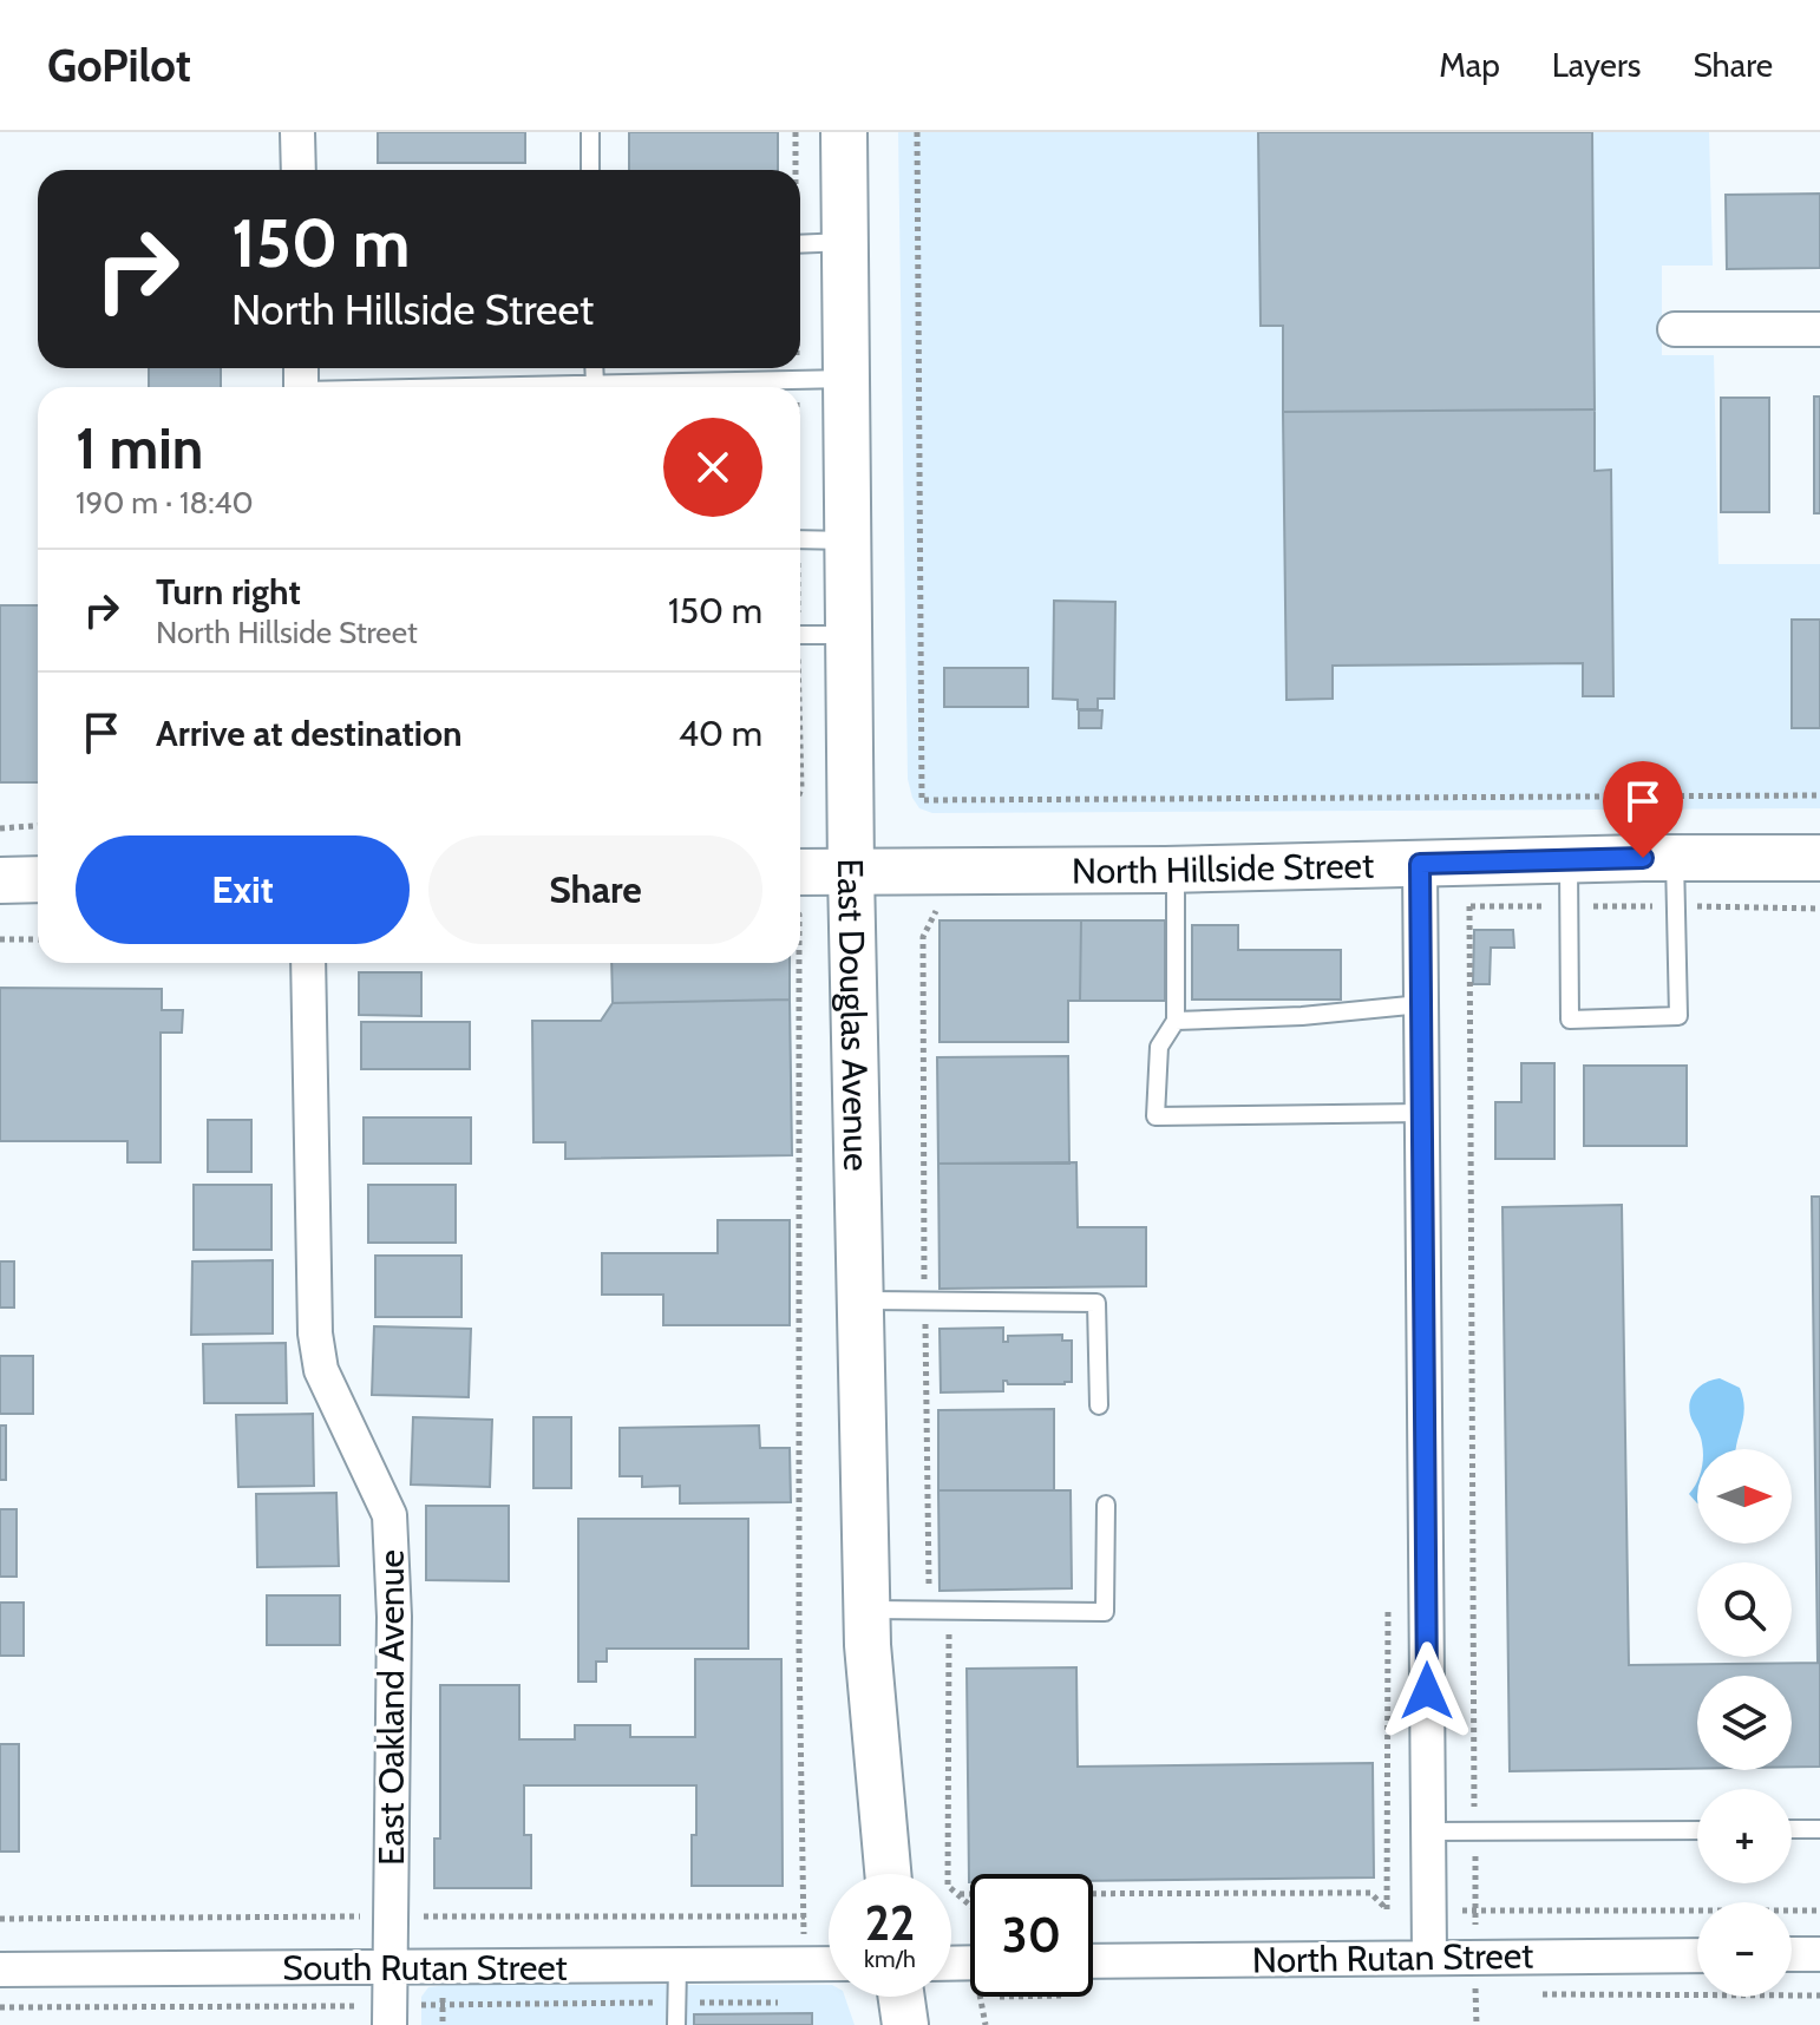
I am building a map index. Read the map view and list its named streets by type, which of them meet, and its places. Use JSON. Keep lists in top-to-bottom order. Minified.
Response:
{"streets":{"main road":["North Hillside Street","East Douglas Avenue"],"street":["East Oakland Avenue","North Rutan Street","South Rutan Street"]},"crossings":[["North Hillside Street","East Douglas Avenue"],["East Oakland Avenue","South Rutan Street"]],"north":"right","page":{"header":"GoPilot","nav":["Map","Layers","Share"],"turn":["150 m","North Hillside Street"],"heading":["1 min","190 m · 18:40"],"list":[{"name":"Turn right","note":"North Hillside Street","value":"150 m"},{"name":"Arrive at destination","value":"40 m"}],"buttons":["Exit","Share"],"map_buttons":["+","−"],"speed":"22 km/h","limit":"30"}}
